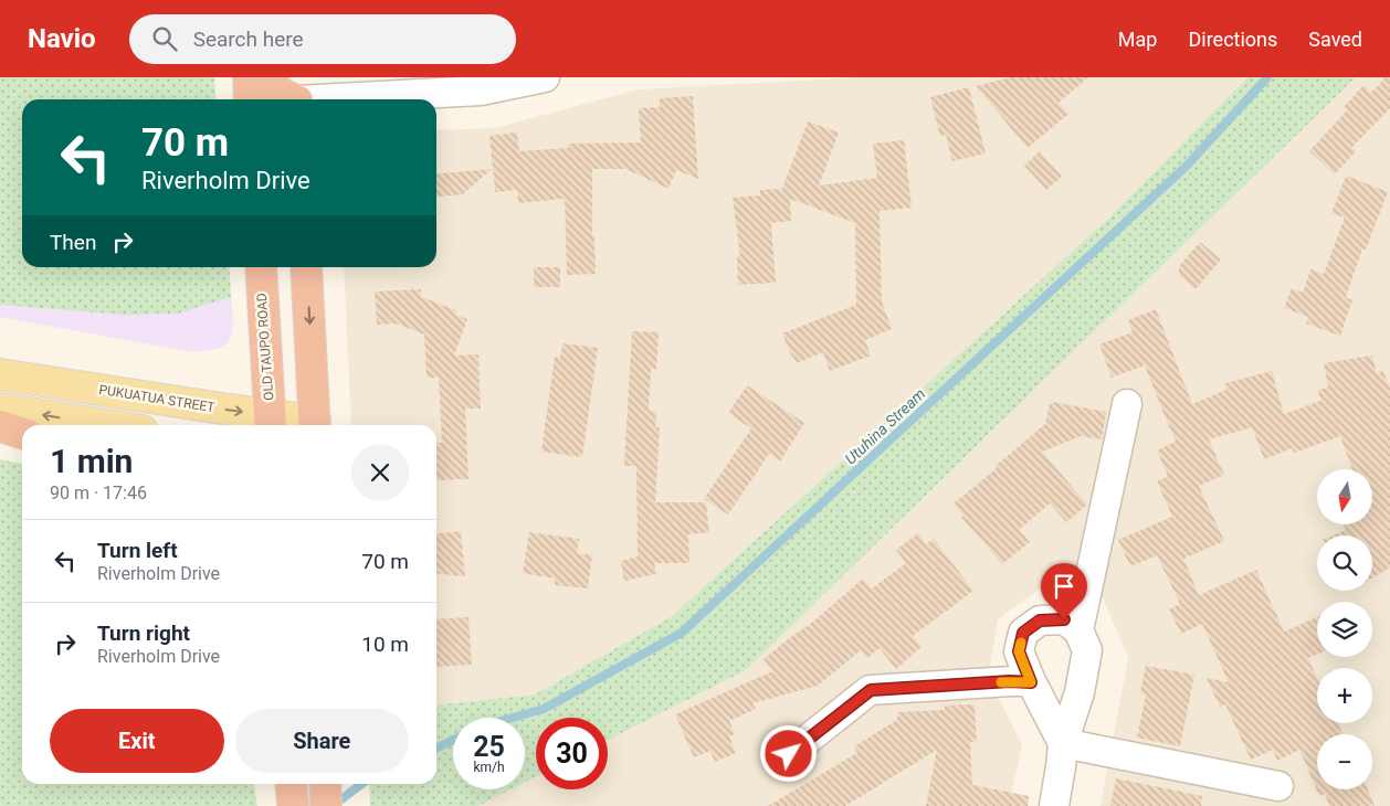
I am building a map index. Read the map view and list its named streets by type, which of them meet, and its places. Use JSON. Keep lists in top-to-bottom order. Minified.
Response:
{"streets":{"highway":["OLD TAUPO ROAD"],"main road":["PUKUATUA STREET"]},"crossings":[["OLD TAUPO ROAD","PUKUATUA STREET"]],"water":["Utuhina Stream"],"north":"bottom","page":{"header":"Navio","search":"Search here","nav":["Map","Directions","Saved"],"turn":["70 m","Riverholm Drive"],"then":"Then","heading":["1 min","90 m · 17:46"],"map_buttons":["+","−"],"list":[{"name":"Turn left","note":"Riverholm Drive","value":"70 m"},{"name":"Turn right","note":"Riverholm Drive","value":"10 m"}],"buttons":["Exit","Share"],"speed":"25 km/h","limit":"30"}}
